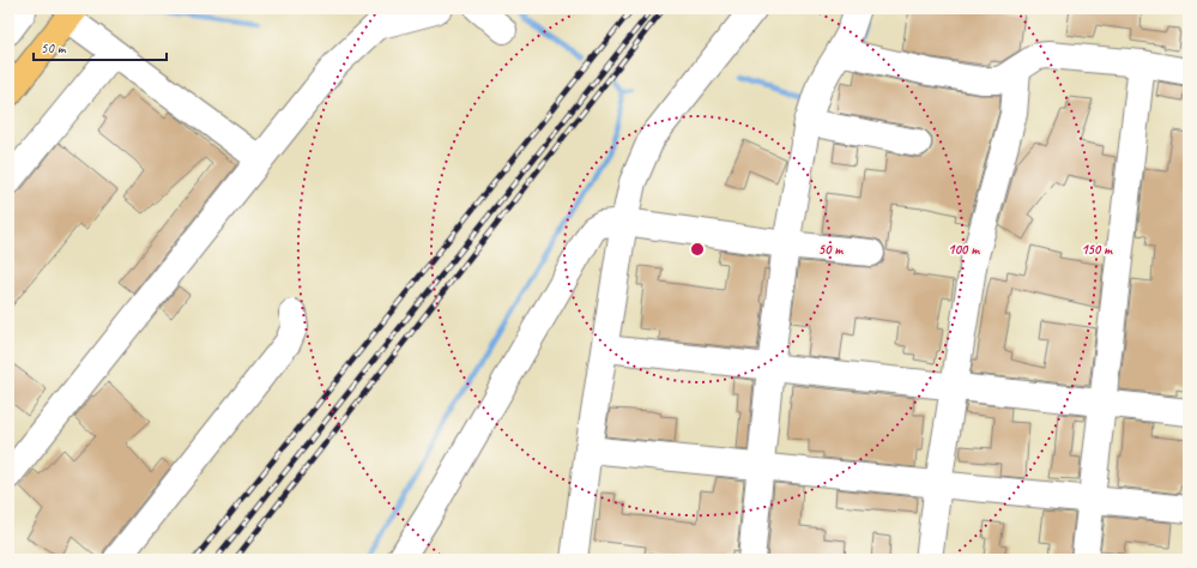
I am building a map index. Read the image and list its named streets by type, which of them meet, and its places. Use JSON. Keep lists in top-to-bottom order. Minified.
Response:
{"scale_bar":"50 m","rings":["50 m","100 m","150 m"]}
